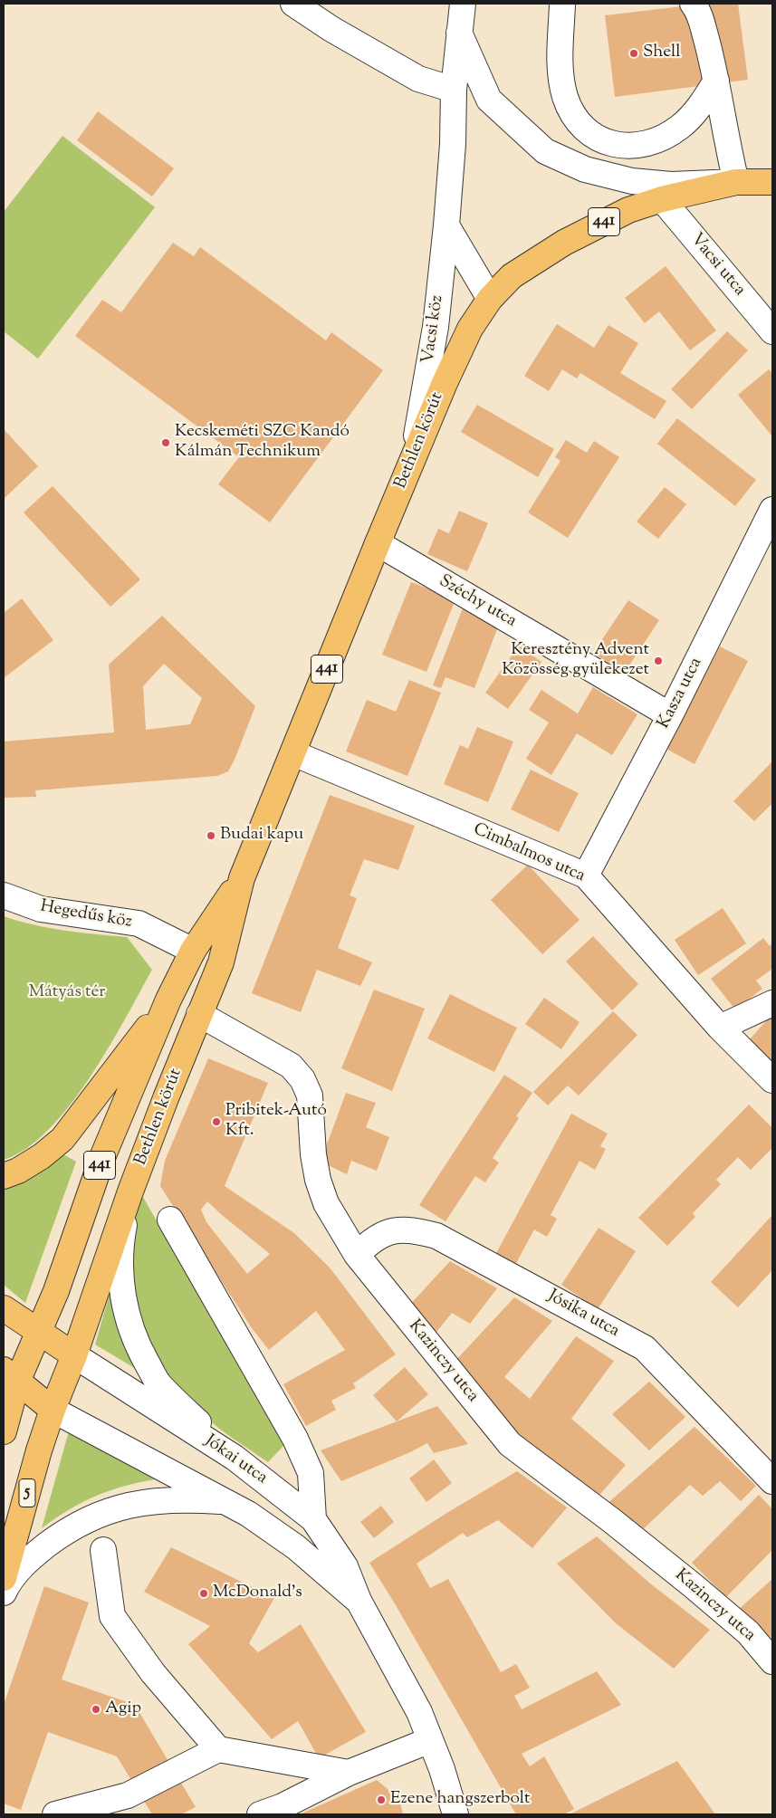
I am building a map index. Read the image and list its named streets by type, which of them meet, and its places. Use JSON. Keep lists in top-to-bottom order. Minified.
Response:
{"streets":{"main road":["441","Bethlen körút","5"],"street":["Vacsi utca","Vacsi köz","Széchy utca","Kasza utca","Cimbalmos utca","Hegedűs köz","Jósika utca","Kazinczy utca","Jókai utca"]},"crossings":[["Vacsi utca","Bethlen körút"],["Vacsi köz","Bethlen körút"],["Bethlen körút","Széchy utca"],["Bethlen körút","Cimbalmos utca"],["Bethlen körút","Hegedűs köz"],["Bethlen körút","Kazinczy utca"],["Bethlen körút","Jókai utca"],["Bethlen körút","5"],["Széchy utca","Kasza utca"],["Kasza utca","Cimbalmos utca"],["Jósika utca","Kazinczy utca"],["Jókai utca","5"]],"parks":["Mátyás tér"],"places":["Shell","Kecskeméti SZC Kandó Kálmán Technikum","Keresztény Advent Közösség gyülekezet","Budai kapu","Pribitek-Autó Kft.","McDonald's","Agip","Ezene hangszerbolt"]}
